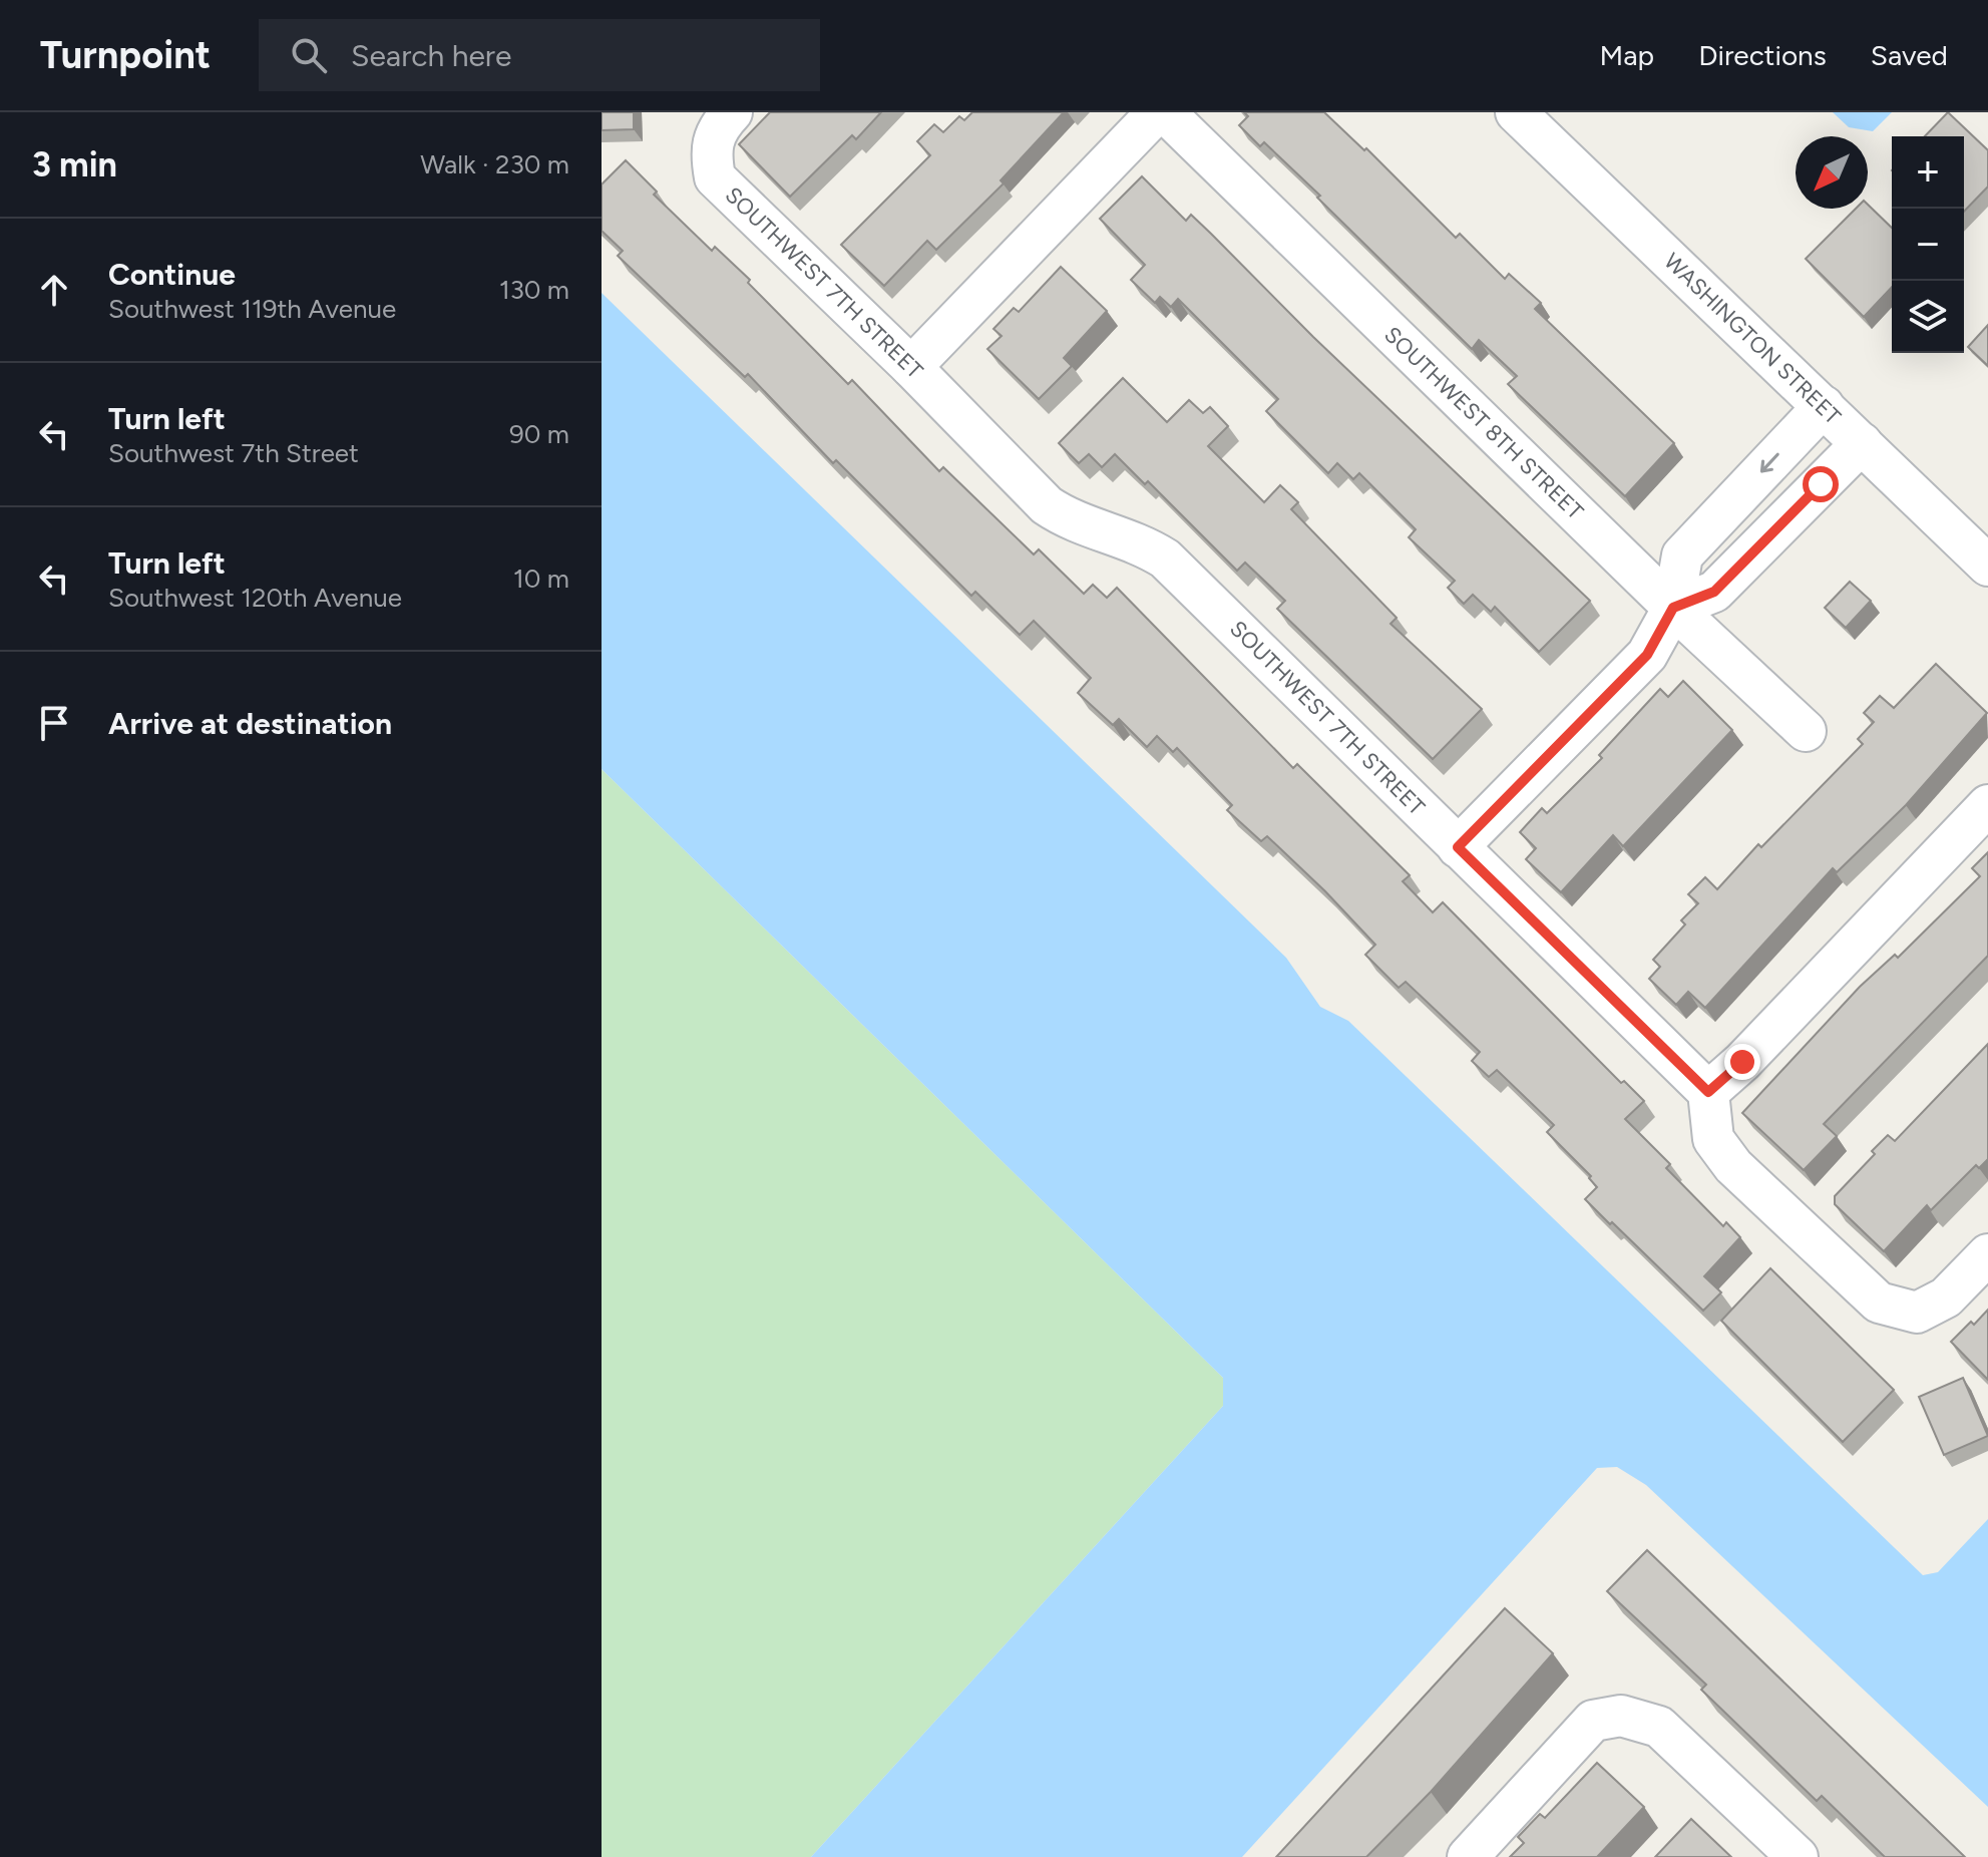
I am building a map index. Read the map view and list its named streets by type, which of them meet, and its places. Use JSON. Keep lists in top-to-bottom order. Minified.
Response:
{"streets":{"street":["SOUTHWEST 7TH STREET","WASHINGTON STREET","SOUTHWEST 8TH STREET"]},"north":"bottom left","page":{"header":"Turnpoint","search":"Search here","nav":["Map","Directions","Saved"],"heading":["3 min","Walk · 230 m"],"map_buttons":["+","−"],"list":[["Continue","Southwest 119th Avenue","130 m"],["Turn left","Southwest 7th Street","90 m"],["Turn left","Southwest 120th Avenue","10 m"],"Arrive at destination"]}}
